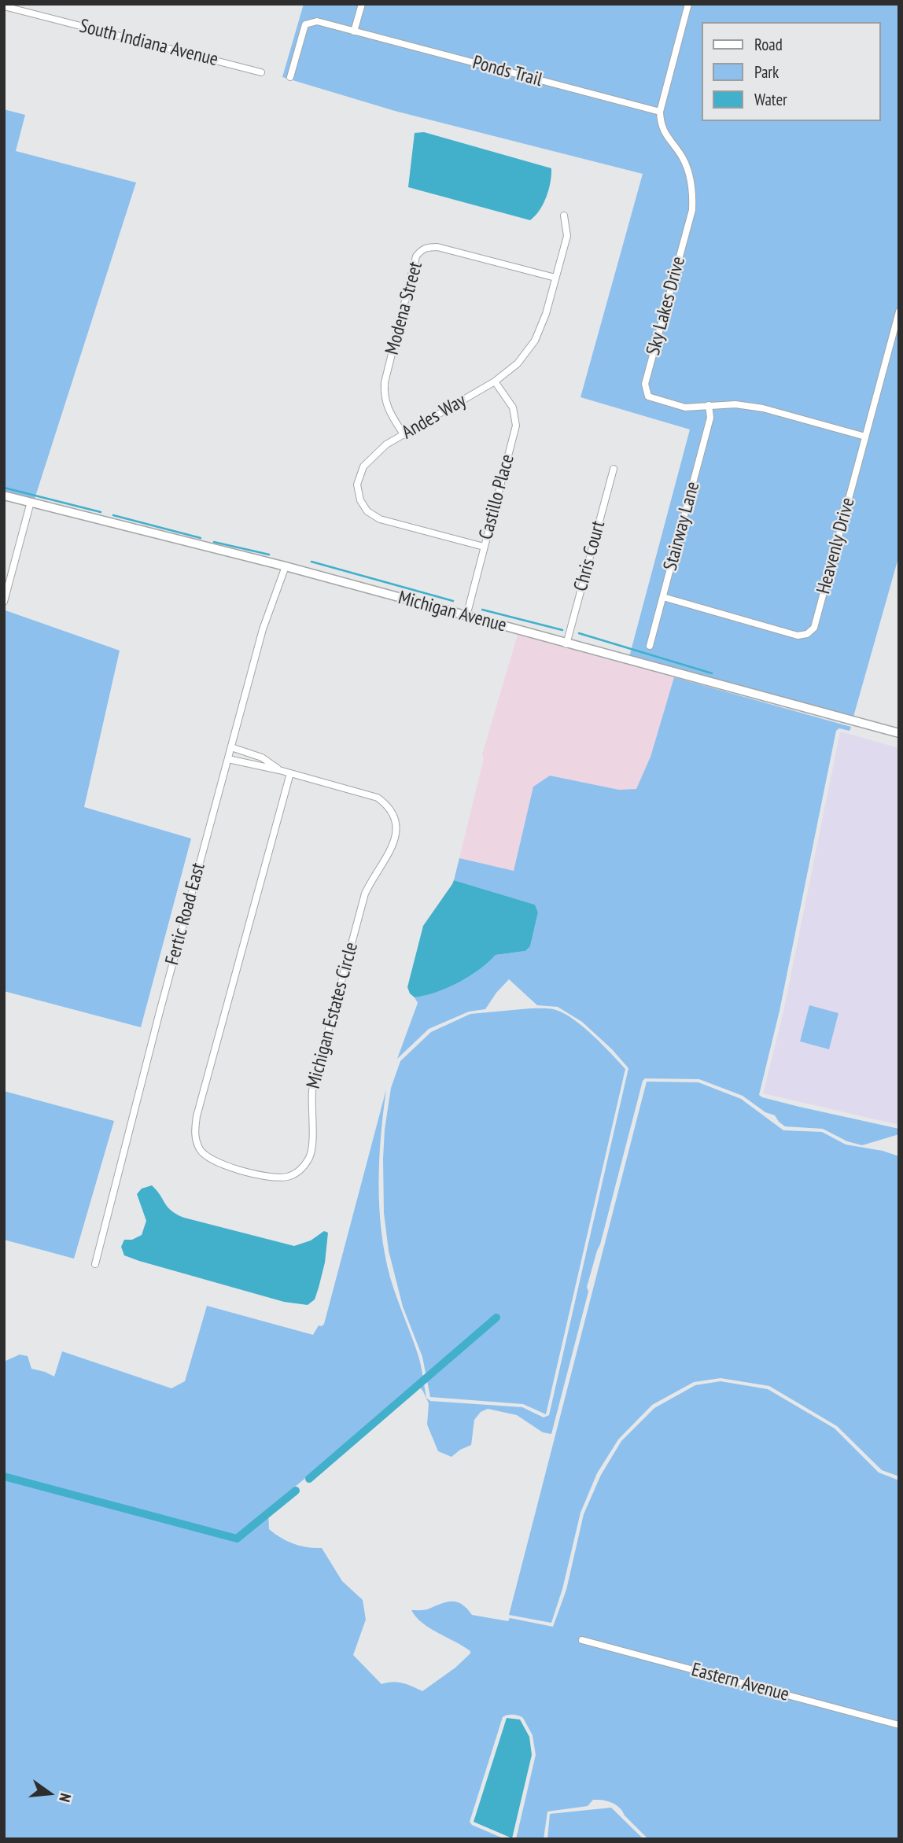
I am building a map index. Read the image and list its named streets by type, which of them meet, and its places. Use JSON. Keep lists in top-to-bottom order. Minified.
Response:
{"streets":{"street":["South Indiana Avenue","Ponds Trail","Sky Lakes Drive","Modena Street","Andes Way","Castillo Place","Stairway Lane","Heavenly Drive","Chris Court","Michigan Avenue","Fertic Road East","Michigan Estates Circle","Eastern Avenue"]},"crossings":[["Ponds Trail","Sky Lakes Drive"],["Sky Lakes Drive","Stairway Lane"],["Sky Lakes Drive","Heavenly Drive"],["Modena Street","Andes Way"],["Andes Way","Castillo Place"],["Castillo Place","Michigan Avenue"],["Stairway Lane","Heavenly Drive"],["Chris Court","Michigan Avenue"],["Michigan Avenue","Fertic Road East"],["Fertic Road East","Michigan Estates Circle"]],"legend":["Road","Park","Water"],"north":"right"}
